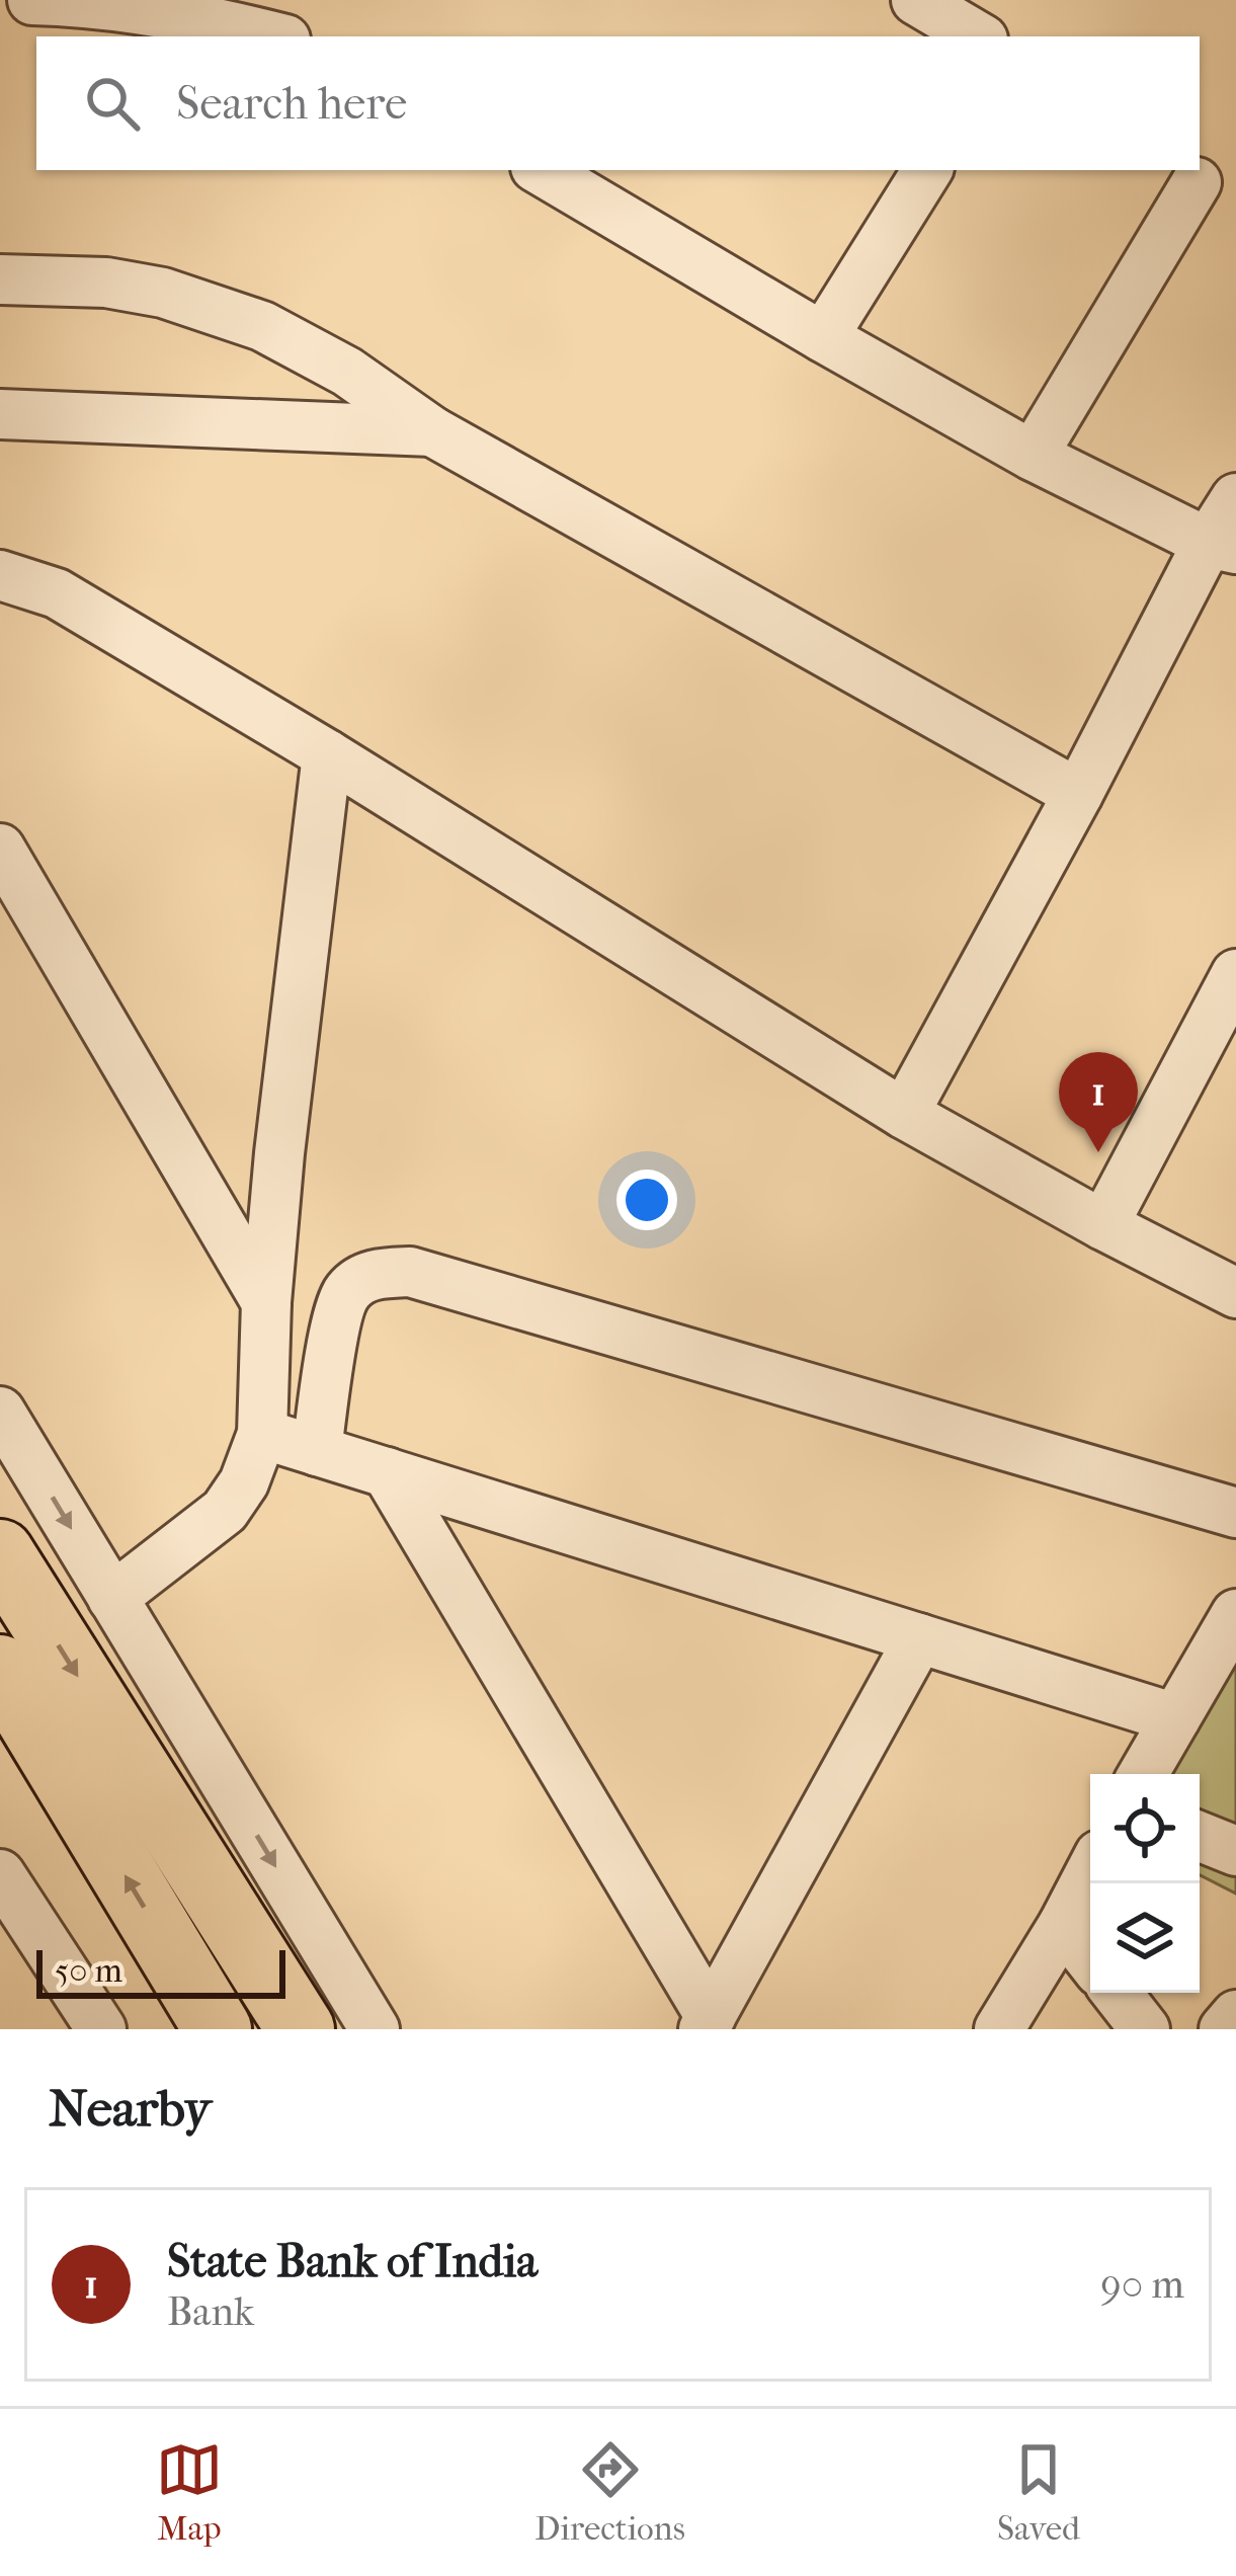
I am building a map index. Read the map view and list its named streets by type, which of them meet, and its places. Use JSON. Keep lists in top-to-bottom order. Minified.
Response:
{"scale_bar":"50 m","page":{"search":"Search here","pins":"1","scale":"50 m","heading":"Nearby","list":[{"mark":"1","name":"State Bank of India","note":"Bank","value":"90 m"}],"nav":["Map","Directions","Saved"]}}
